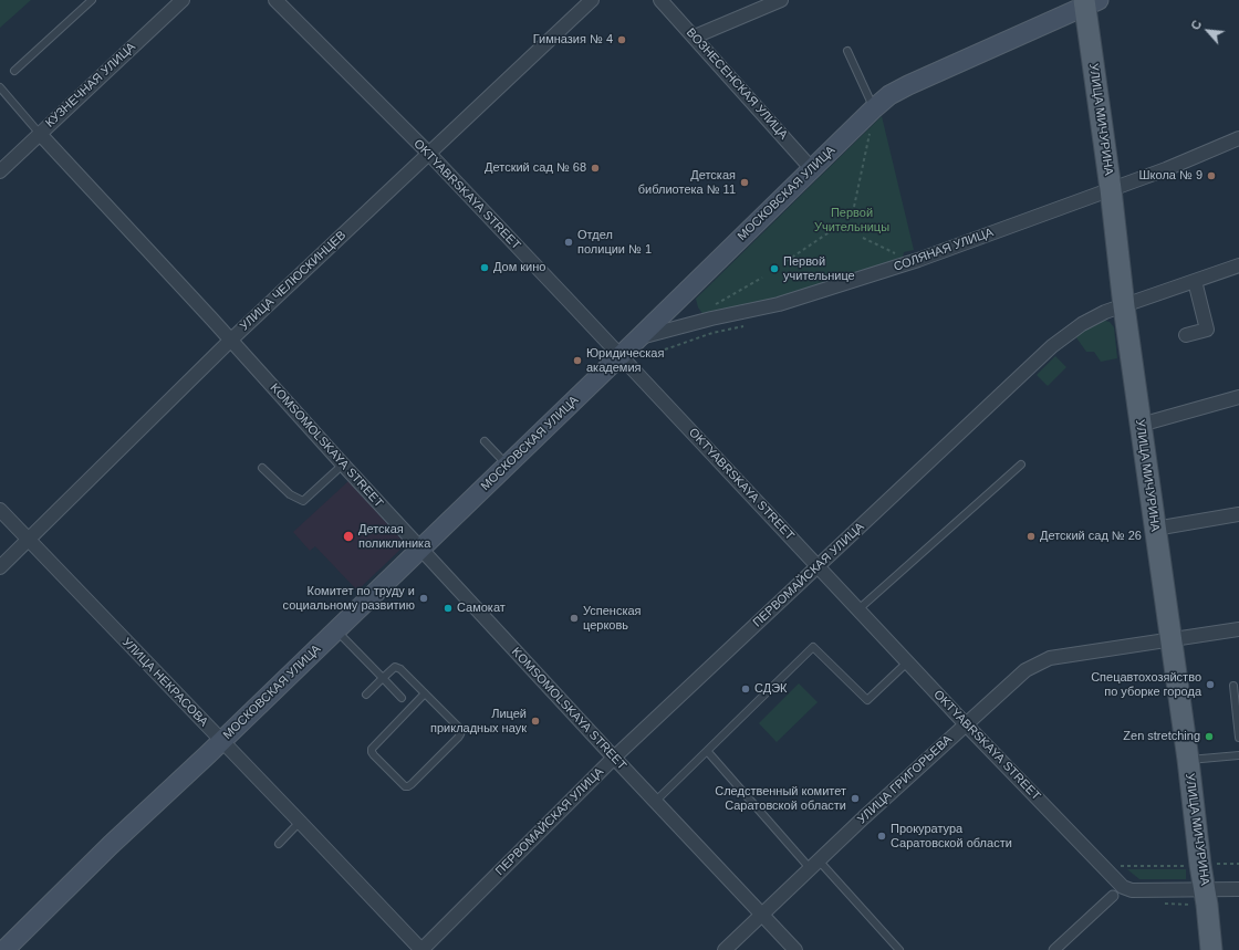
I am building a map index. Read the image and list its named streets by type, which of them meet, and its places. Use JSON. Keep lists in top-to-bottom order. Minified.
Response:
{"streets":{"main road":["УЛИЦА МИЧУРИНА","МОСКОВСКАЯ УЛИЦА"],"street":["ВОЗНЕСЕНСКАЯ УЛИЦА","КУЗНЕЧНАЯ УЛИЦА","OKTYABRSKAYA STREET","СОЛЯНАЯ УЛИЦА","УЛИЦА ЧЕЛЮСКИНЦЕВ","KOMSOMOLSKAYA STREET","ПЕРВОМАЙСКАЯ УЛИЦА","УЛИЦА НЕКРАСОВА","УЛИЦА ГРИГОРЬЕВА"]},"crossings":[["ВОЗНЕСЕНСКАЯ УЛИЦА","МОСКОВСКАЯ УЛИЦА"],["КУЗНЕЧНАЯ УЛИЦА","KOMSOMOLSKAYA STREET"],["УЛИЦА МИЧУРИНА","МОСКОВСКАЯ УЛИЦА"],["УЛИЦА МИЧУРИНА","OKTYABRSKAYA STREET"],["УЛИЦА МИЧУРИНА","СОЛЯНАЯ УЛИЦА"],["УЛИЦА МИЧУРИНА","ПЕРВОМАЙСКАЯ УЛИЦА"],["УЛИЦА МИЧУРИНА","УЛИЦА ГРИГОРЬЕВА"],["МОСКОВСКАЯ УЛИЦА","OKTYABRSKAYA STREET"],["МОСКОВСКАЯ УЛИЦА","СОЛЯНАЯ УЛИЦА"],["МОСКОВСКАЯ УЛИЦА","KOMSOMOLSKAYA STREET"],["МОСКОВСКАЯ УЛИЦА","УЛИЦА НЕКРАСОВА"],["OKTYABRSKAYA STREET","УЛИЦА ЧЕЛЮСКИНЦЕВ"],["OKTYABRSKAYA STREET","ПЕРВОМАЙСКАЯ УЛИЦА"],["OKTYABRSKAYA STREET","УЛИЦА ГРИГОРЬЕВА"],["УЛИЦА ЧЕЛЮСКИНЦЕВ","KOMSOMOLSKAYA STREET"],["УЛИЦА ЧЕЛЮСКИНЦЕВ","УЛИЦА НЕКРАСОВА"],["KOMSOMOLSKAYA STREET","ПЕРВОМАЙСКАЯ УЛИЦА"],["KOMSOMOLSKAYA STREET","УЛИЦА ГРИГОРЬЕВА"],["ПЕРВОМАЙСКАЯ УЛИЦА","УЛИЦА НЕКРАСОВА"]],"parks":["Первой Учительницы"],"places":["Гимназия № 4","Детский сад № 68","Школа № 9","Детская библиотека № 11","Отдел полиции № 1","Дом кино","Первой учительнице","Юридическая академия","Детская поликлиника","Детский сад № 26","Комитет по труду и социальному развитию","Самокат","Успенская церковь","Спецавтохозяйство по уборке города","СДЭК","Лицей прикладных наук","Zen stretching","Следственный комитет Саратовской области","Прокуратура Саратовской области"],"north":"top left"}
